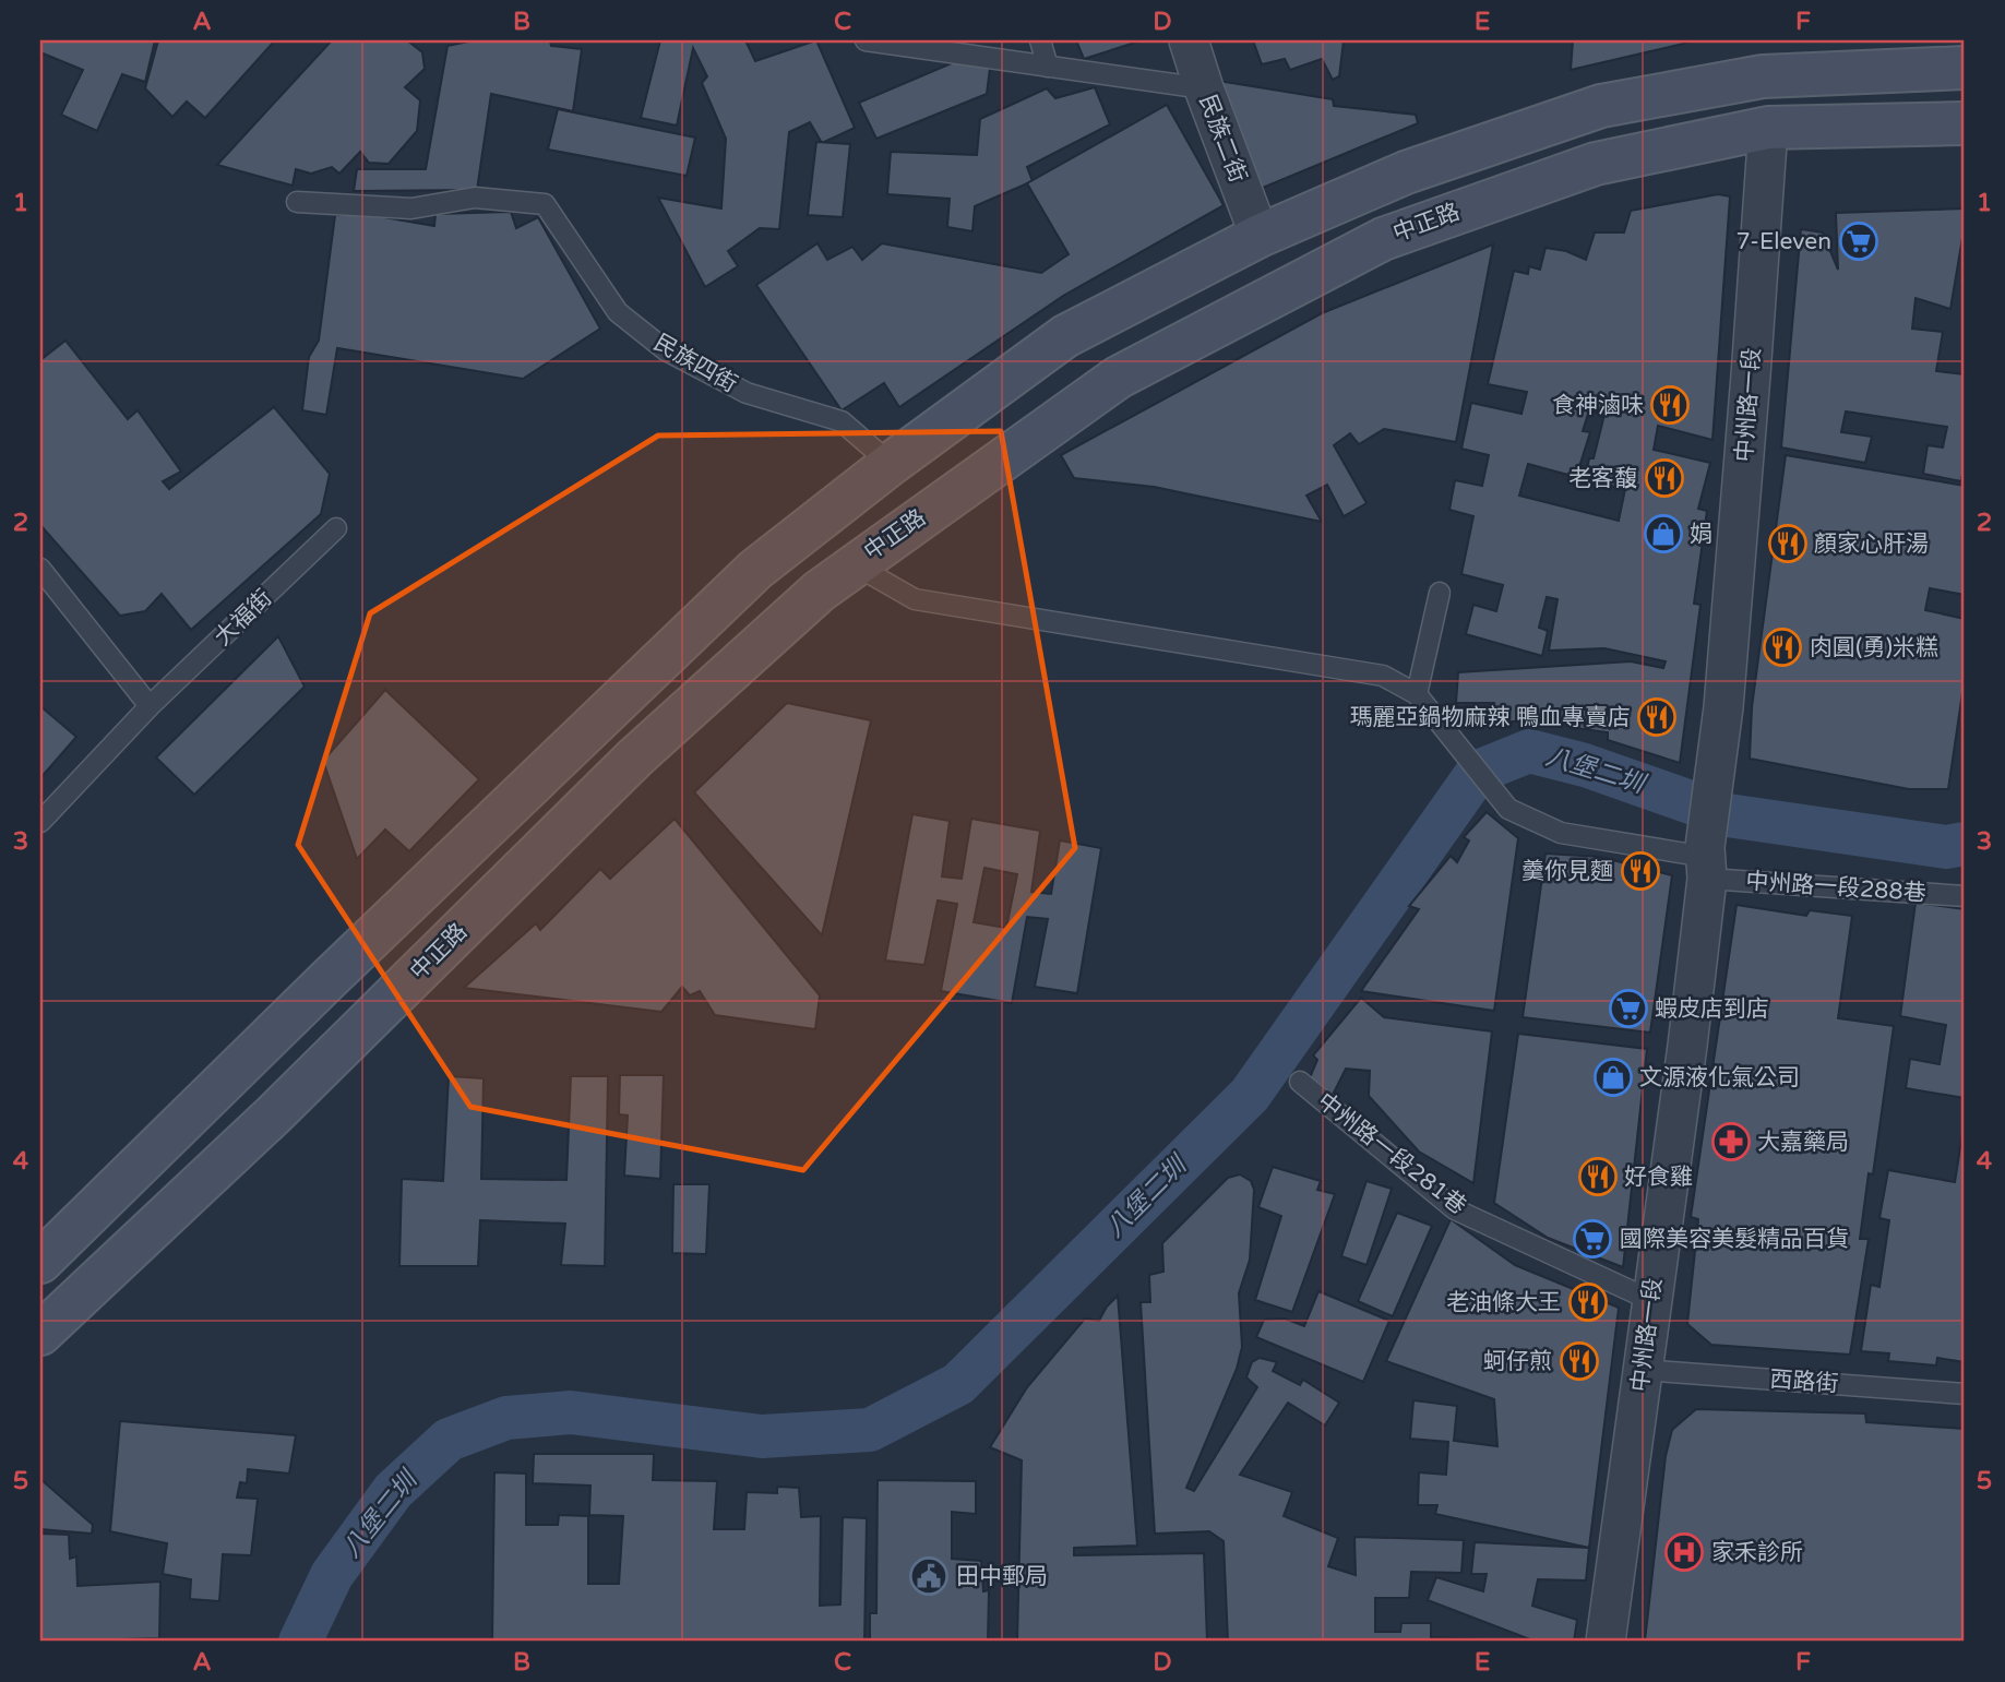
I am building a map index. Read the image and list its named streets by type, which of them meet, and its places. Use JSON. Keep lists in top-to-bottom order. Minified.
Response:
{"streets":{"main road":["中正路","中州路一段"],"street":["民族二街"],"lane":["民族四街","大福街","中州路一段288巷","中州路一段281巷","西路街"]},"crossings":[["中正路","中州路一段"],["中州路一段","中州路一段288巷"],["中州路一段","中州路一段281巷"],["中州路一段","西路街"]],"water":["八堡二圳"],"places":{"supermarket":["7-Eleven","蝦皮店到店","國際美容美髮精品百貨"],"restaurant":["食神滷味","老客馥","顏家心肝湯","肉圓(勇)米糕","瑪麗亞鍋物麻辣 鴨血專賣店","羹你見麵","好食雞","老油條大王","蚵仔煎"],"shop":["娟","文源液化氣公司"],"pharmacy":["大嘉藥局"],"hospital":["家禾診所"],"public building":["田中郵局"]},"grid":{"columns":["A","B","C","D","E","F"],"rows":["1","2","3","4","5"]}}
